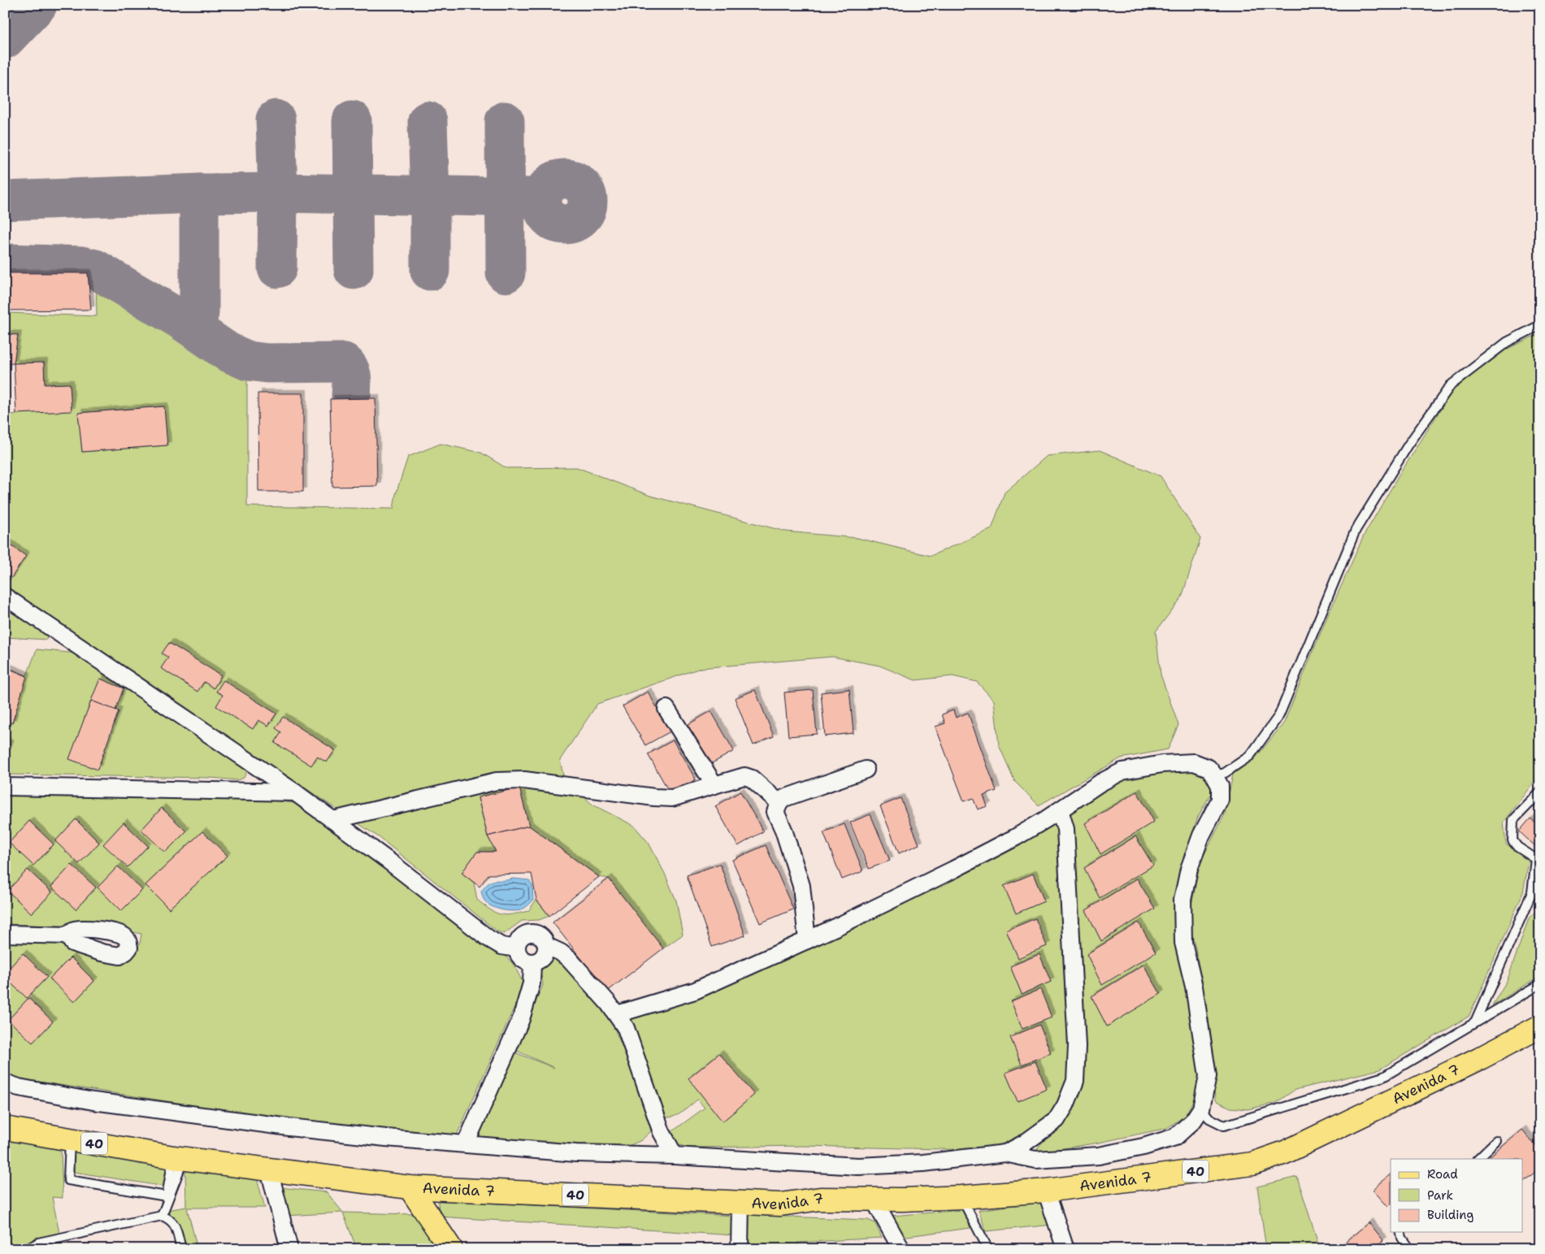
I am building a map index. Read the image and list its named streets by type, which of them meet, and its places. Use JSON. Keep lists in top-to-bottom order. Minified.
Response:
{"streets":{"main road":["Avenida 7","40"]},"legend":["Road","Park","Building"]}
